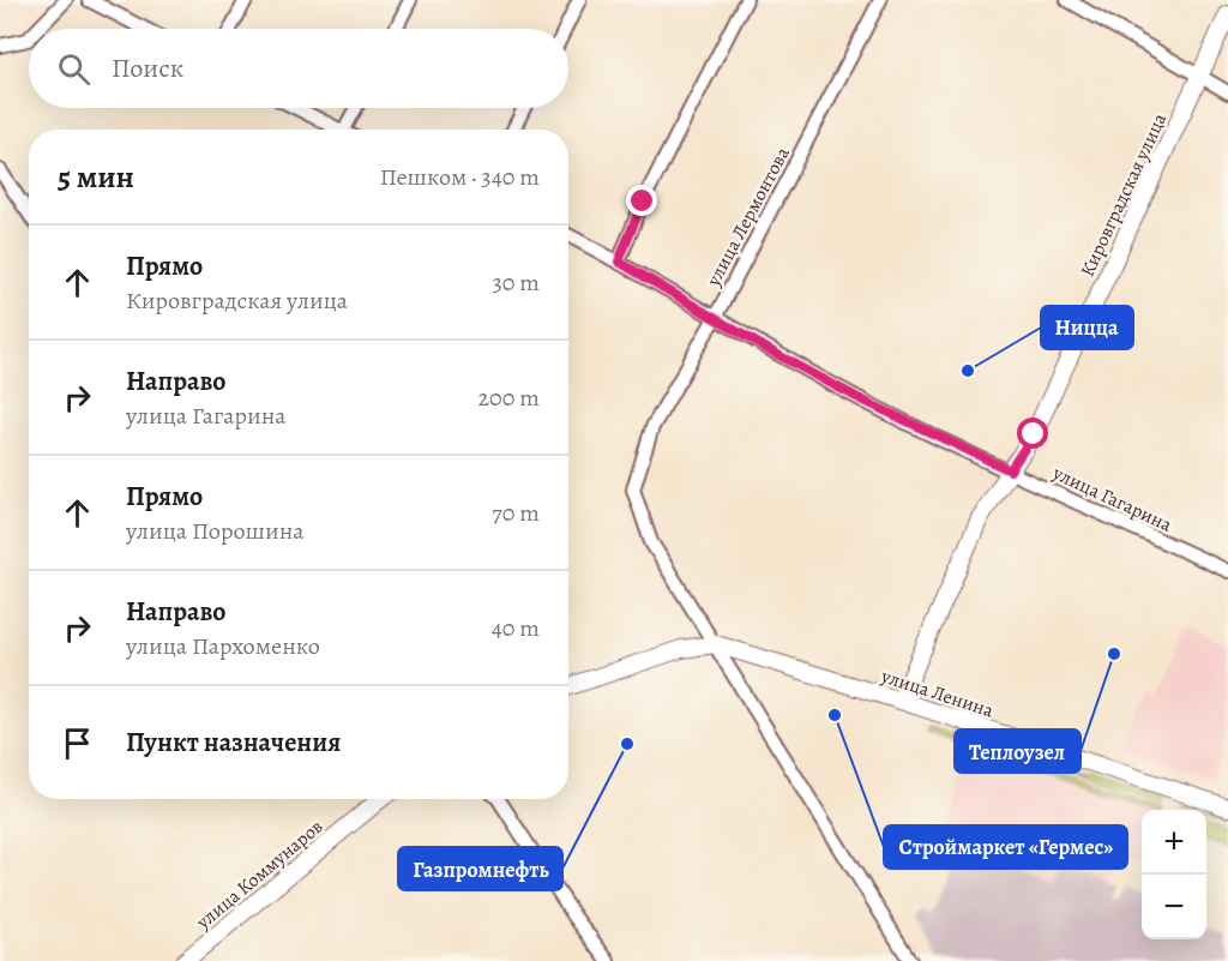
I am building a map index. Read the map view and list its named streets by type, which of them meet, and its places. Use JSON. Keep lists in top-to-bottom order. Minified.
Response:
{"streets":{"main road":["Кировградская улица","улица Ленина","улица Коммунаров"],"street":["улица Лермонтова","улица Гагарина"]},"crossings":[["Кировградская улица","улица Гагарина"],["Кировградская улица","улица Ленина"],["улица Лермонтова","улица Гагарина"],["улица Лермонтова","улица Ленина"]],"places":["Ницца","Теплоузел","Строймаркет «Гермес»","Газпромнефть"],"page":{"search":"Поиск","heading":["5 мин","Пешком · 340 m"],"list":[["Прямо","Кировградская улица","30 m"],["Направо","улица Гагарина","200 m"],["Прямо","улица Порошина","70 m"],["Направо","улица Пархоменко","40 m"],"Пункт назначения"],"map_buttons":["+","−"]}}
